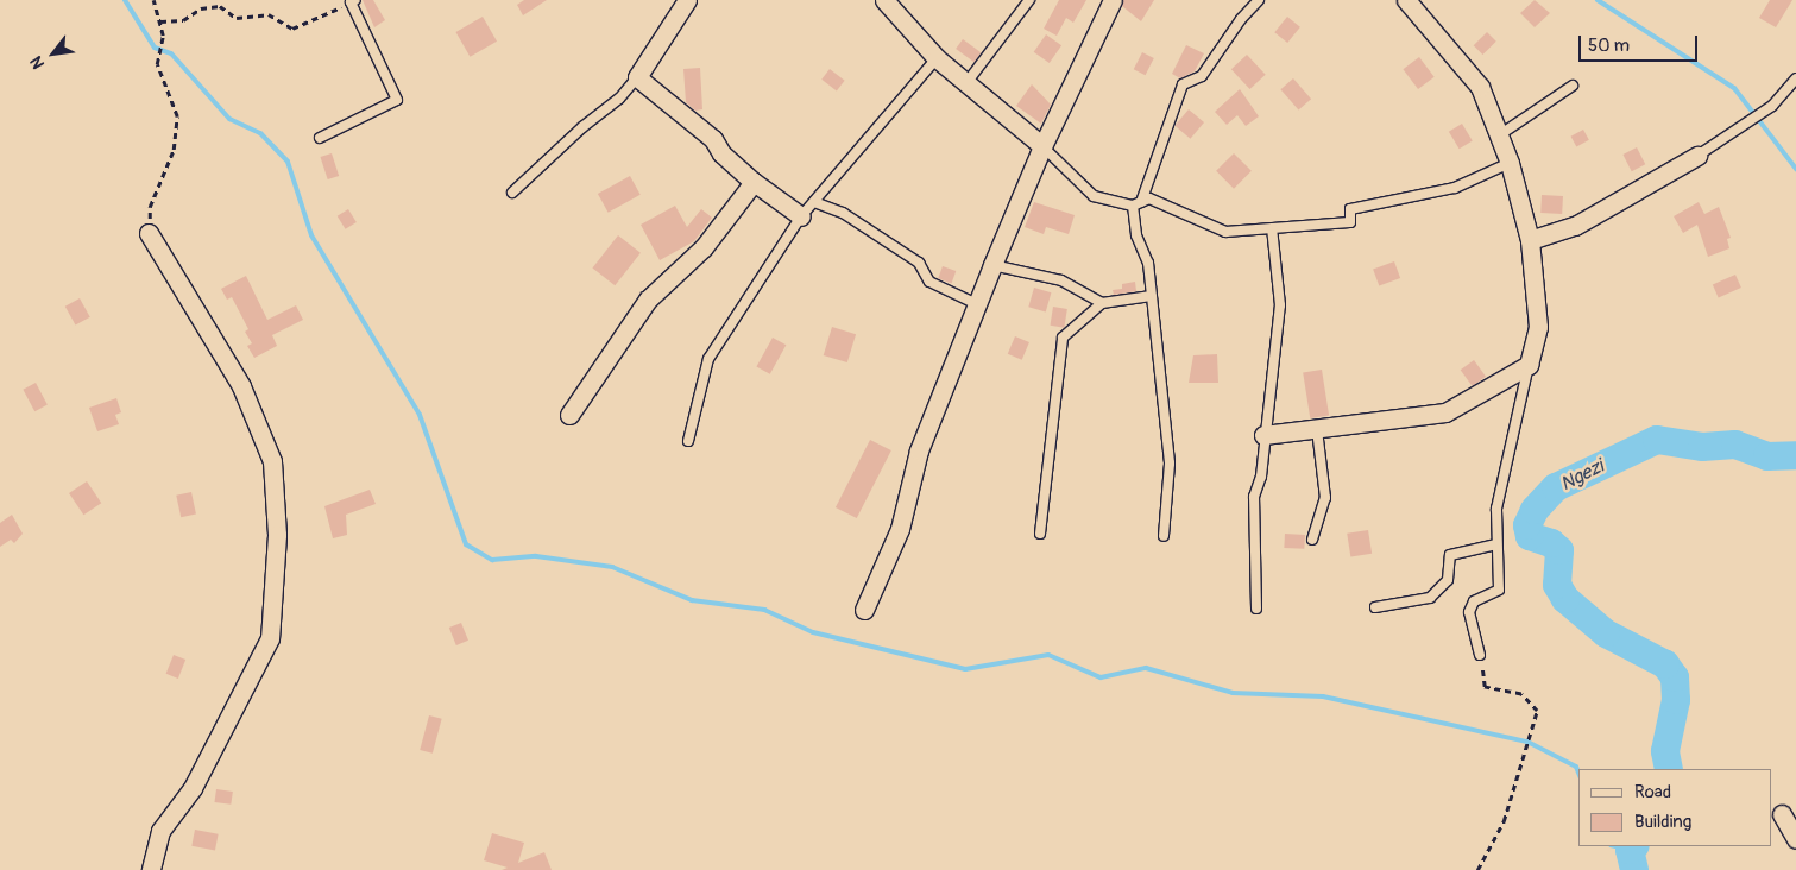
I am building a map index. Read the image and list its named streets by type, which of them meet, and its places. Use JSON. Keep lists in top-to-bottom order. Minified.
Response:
{"water":["Ngezi"],"legend":["Road","Building"],"scale_bar":"50 m","north":"bottom left"}
